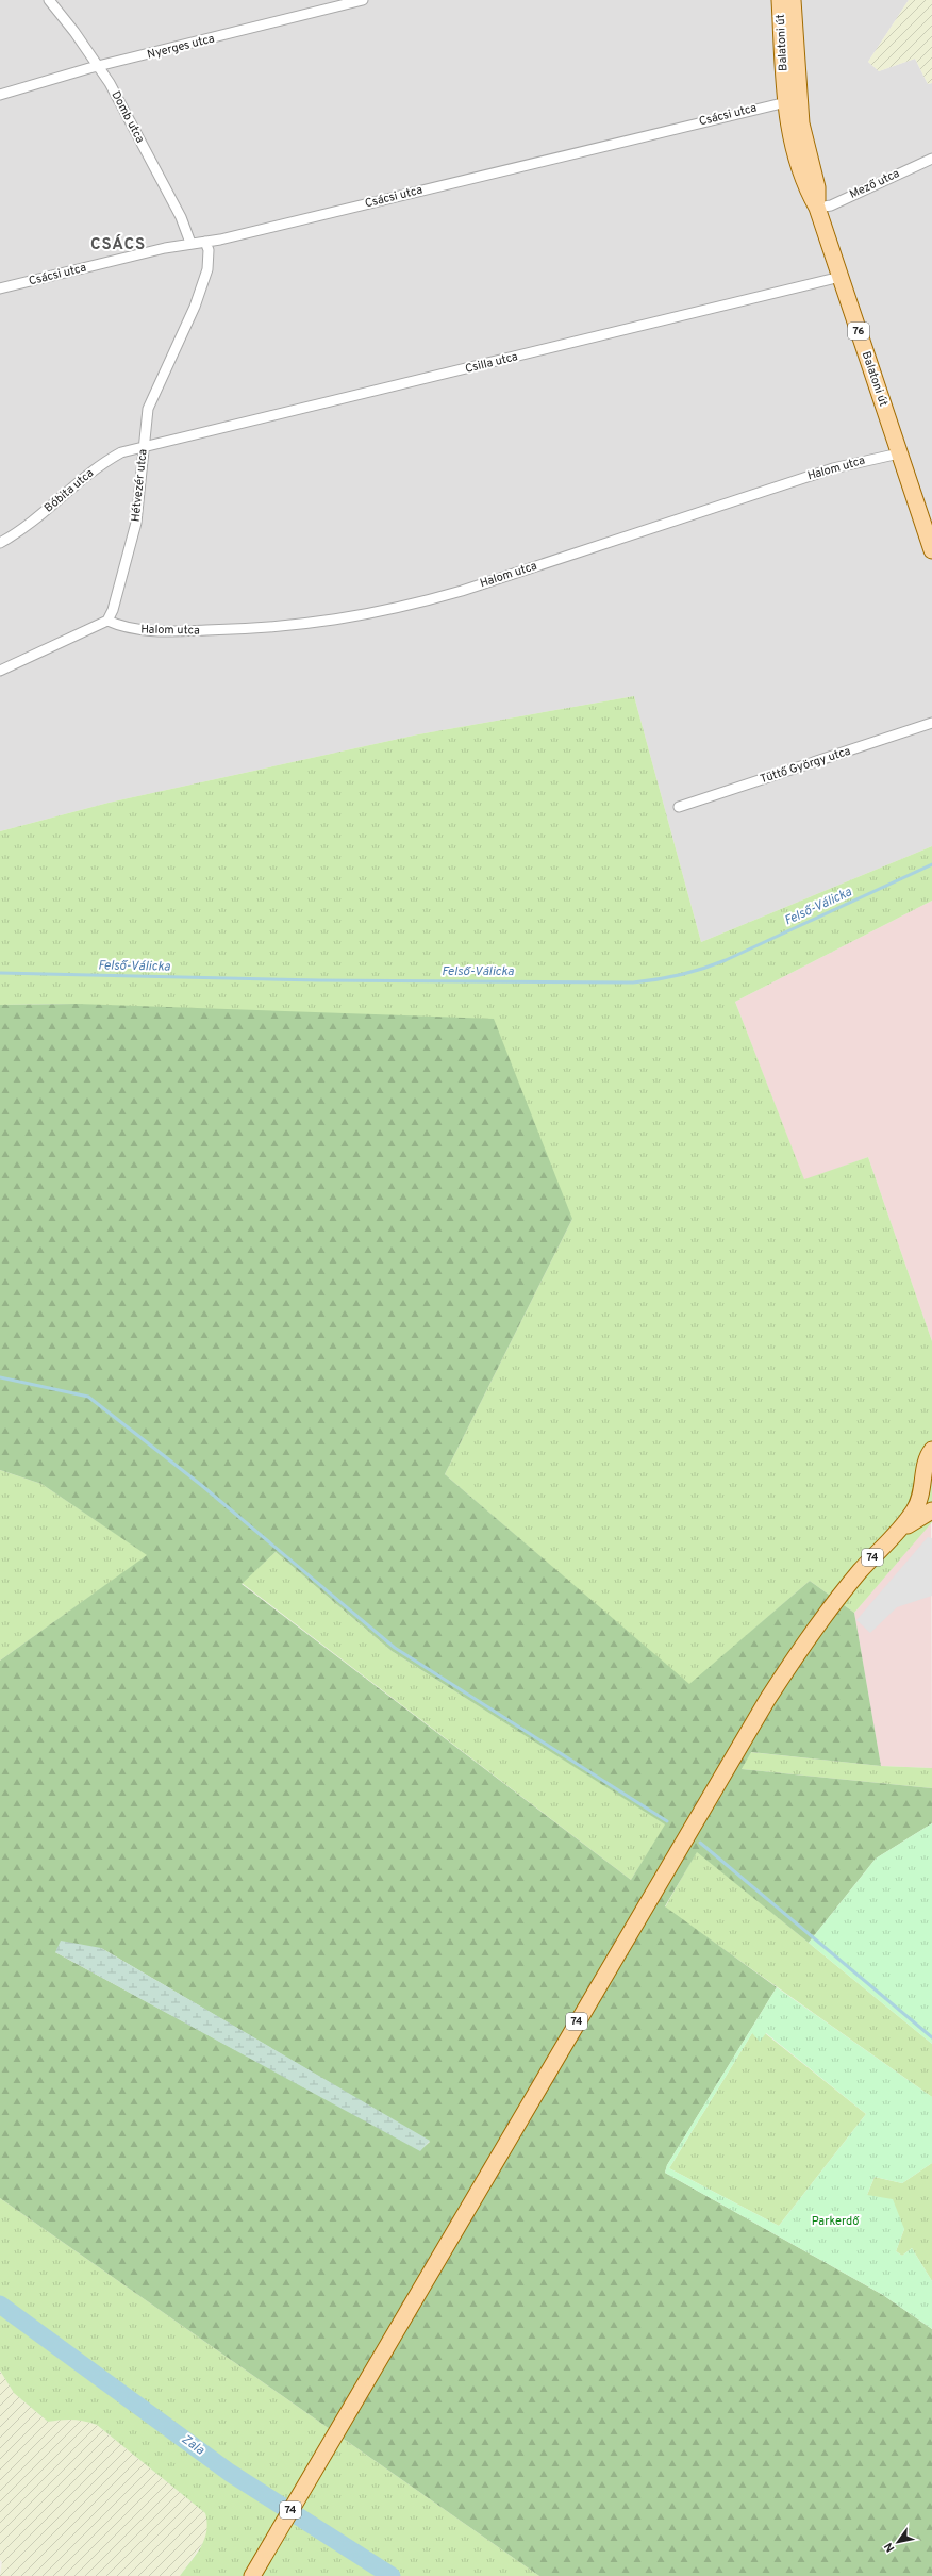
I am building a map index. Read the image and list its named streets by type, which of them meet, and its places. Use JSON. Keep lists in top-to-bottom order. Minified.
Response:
{"streets":{"main road":["Balatoni út","76","74"],"street":["Nyerges utca","Csácsi utca","Domb utca","Mező utca","Csilla utca","Halom utca","Hétvezér utca","Bóbita utca","Tüttő György utca"]},"crossings":[["Balatoni út","Csácsi utca"],["Balatoni út","Mező utca"],["Balatoni út","Csilla utca"],["Balatoni út","Halom utca"],["Nyerges utca","Domb utca"],["Csácsi utca","Domb utca"],["Csácsi utca","Hétvezér utca"],["Csilla utca","Hétvezér utca"],["Csilla utca","Bóbita utca"],["Halom utca","Hétvezér utca"],["Hétvezér utca","Bóbita utca"]],"districts":["CSÁCS"],"water":["Felső-Válicka","Zala"],"parks":["Parkerdő"],"north":"bottom left"}
